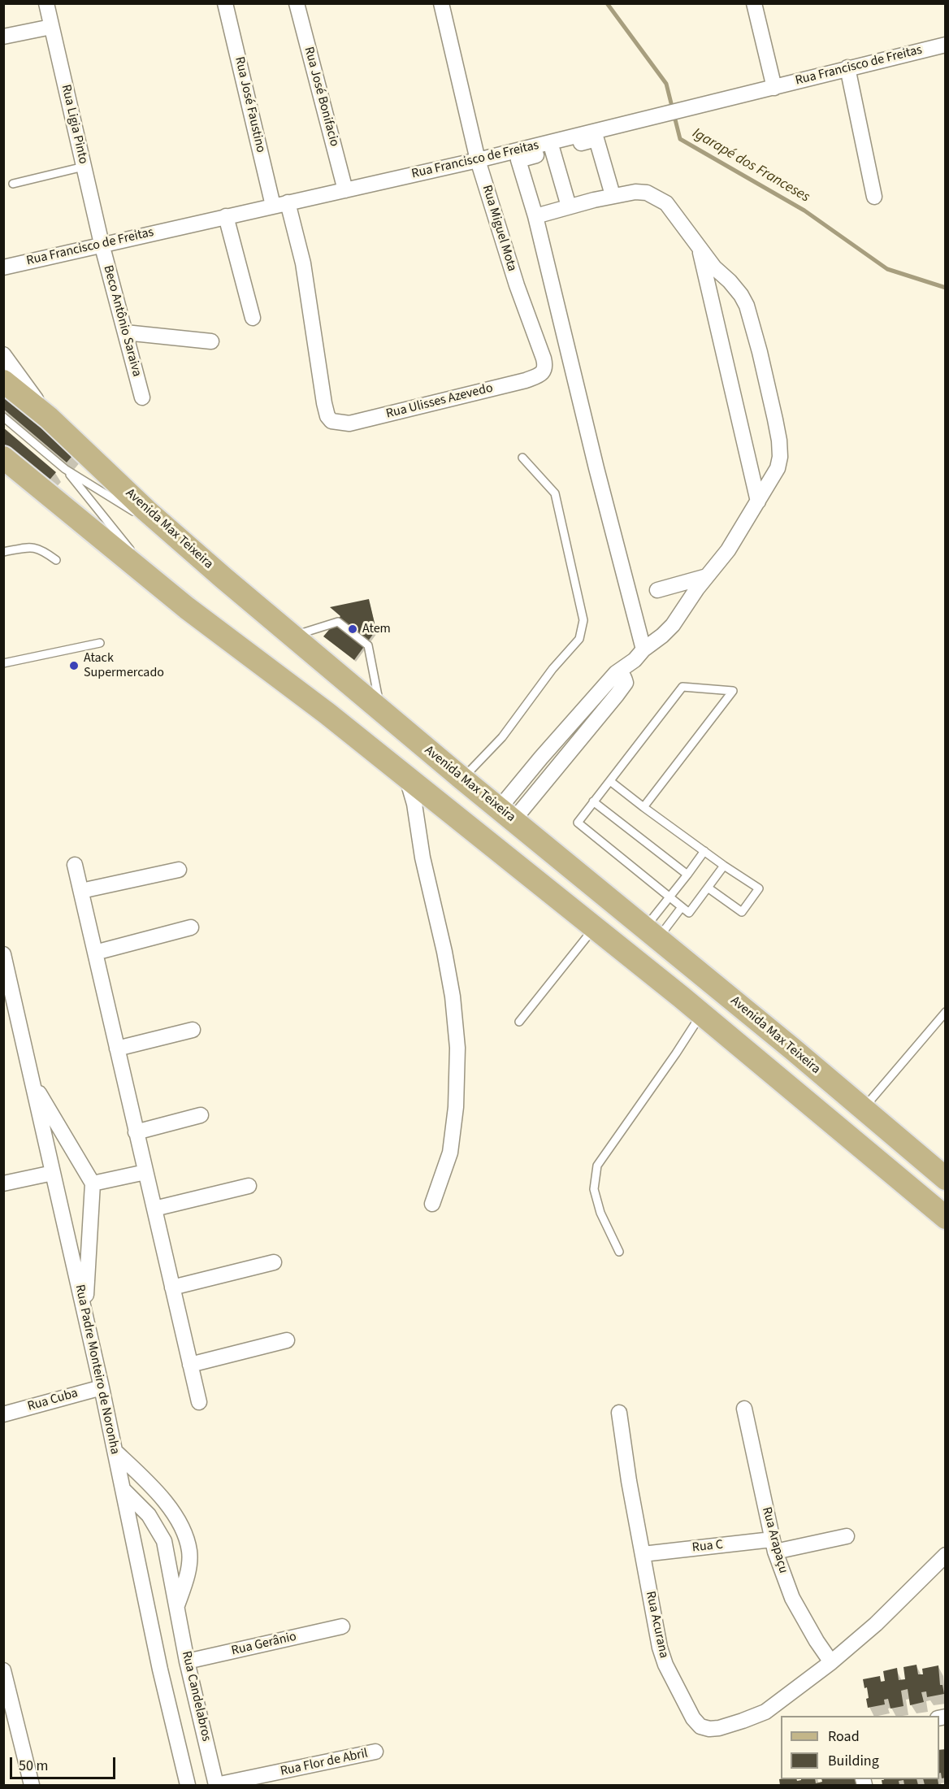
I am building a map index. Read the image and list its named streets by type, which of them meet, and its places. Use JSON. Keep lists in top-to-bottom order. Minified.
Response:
{"streets":{"main road":["Avenida Max Teixeira"],"street":["Rua Francisco de Freitas","Rua José Bonifacio","Rua José Faustino","Rua Ligia Pinto","Rua Miguel Mota","Beco Antônio Saraiva","Rua Ulisses Azevedo","Rua Padre Monteiro de Noronha","Rua Cuba","Rua Arapaçu","Rua C","Rua Acurana","Rua Gerânio","Rua Candelabros","Rua Flor de Abril"]},"crossings":[["Rua Francisco de Freitas","Rua José Bonifacio"],["Rua Francisco de Freitas","Rua José Faustino"],["Rua Francisco de Freitas","Rua Ligia Pinto"],["Rua Francisco de Freitas","Rua Miguel Mota"],["Rua Francisco de Freitas","Beco Antônio Saraiva"],["Rua Francisco de Freitas","Rua Ulisses Azevedo"],["Rua Ligia Pinto","Beco Antônio Saraiva"],["Rua Miguel Mota","Rua Ulisses Azevedo"],["Rua Padre Monteiro de Noronha","Rua Cuba"],["Rua Padre Monteiro de Noronha","Rua Candelabros"],["Rua Arapaçu","Rua C"],["Rua Arapaçu","Rua Acurana"],["Rua C","Rua Acurana"],["Rua Gerânio","Rua Candelabros"],["Rua Candelabros","Rua Flor de Abril"]],"water":["Igarapé dos Franceses"],"places":["Atem","Atack Supermercado"],"legend":["Road","Building"],"scale_bar":"50 m"}
